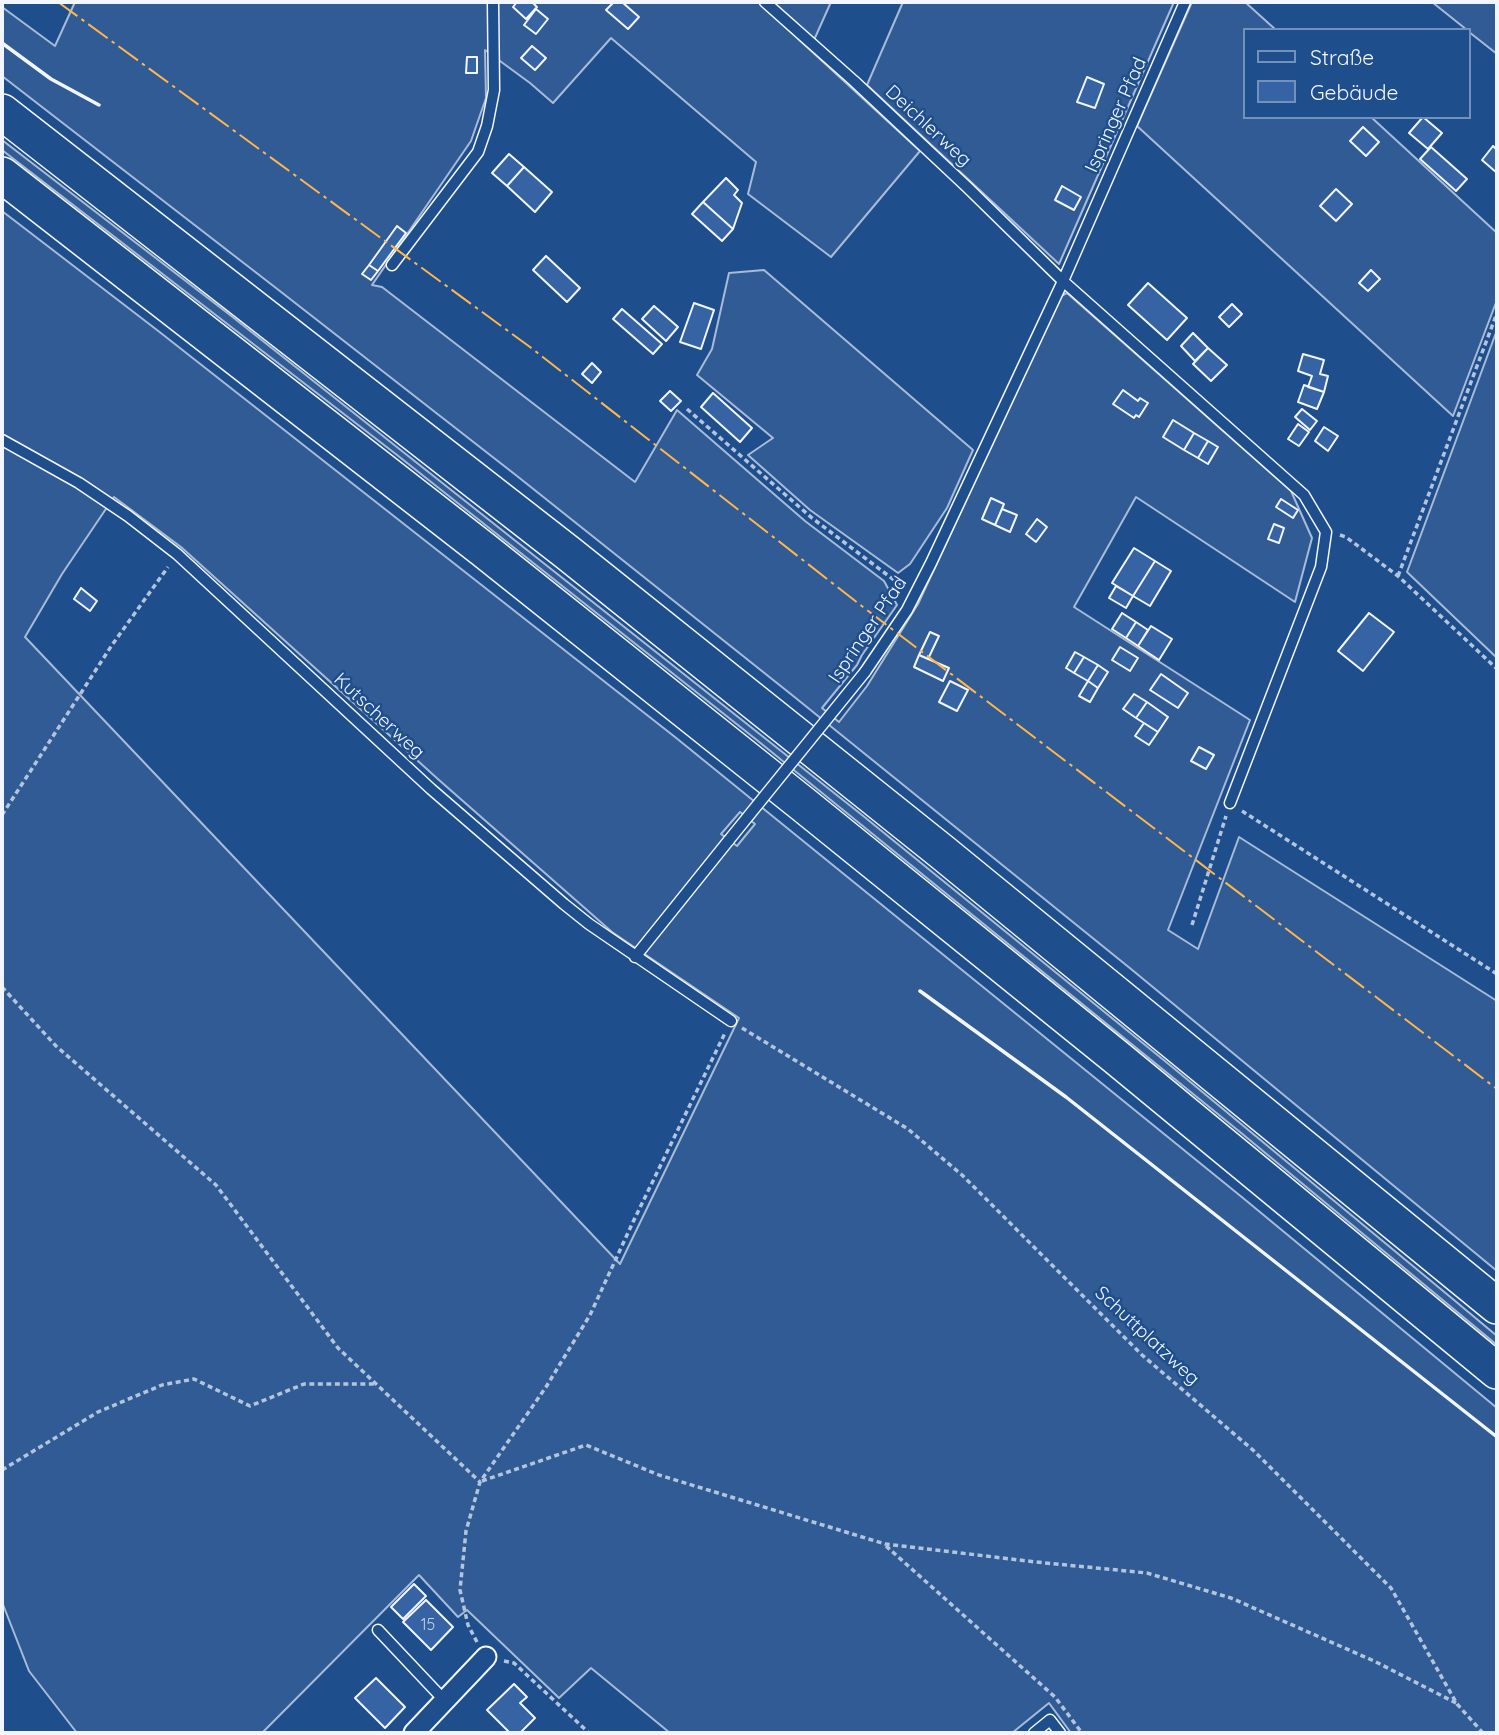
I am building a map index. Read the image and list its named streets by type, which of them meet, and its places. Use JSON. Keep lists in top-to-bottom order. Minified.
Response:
{"streets":{"lane":["Ispringer Pfad","Deichlerweg","Kutscherweg"],"path":["Schuttplatzweg"]},"crossings":[["Ispringer Pfad","Deichlerweg"],["Ispringer Pfad","Kutscherweg"],["Kutscherweg","Schuttplatzweg"]],"house_numbers":["15"],"legend":["Straße","Gebäude"]}
